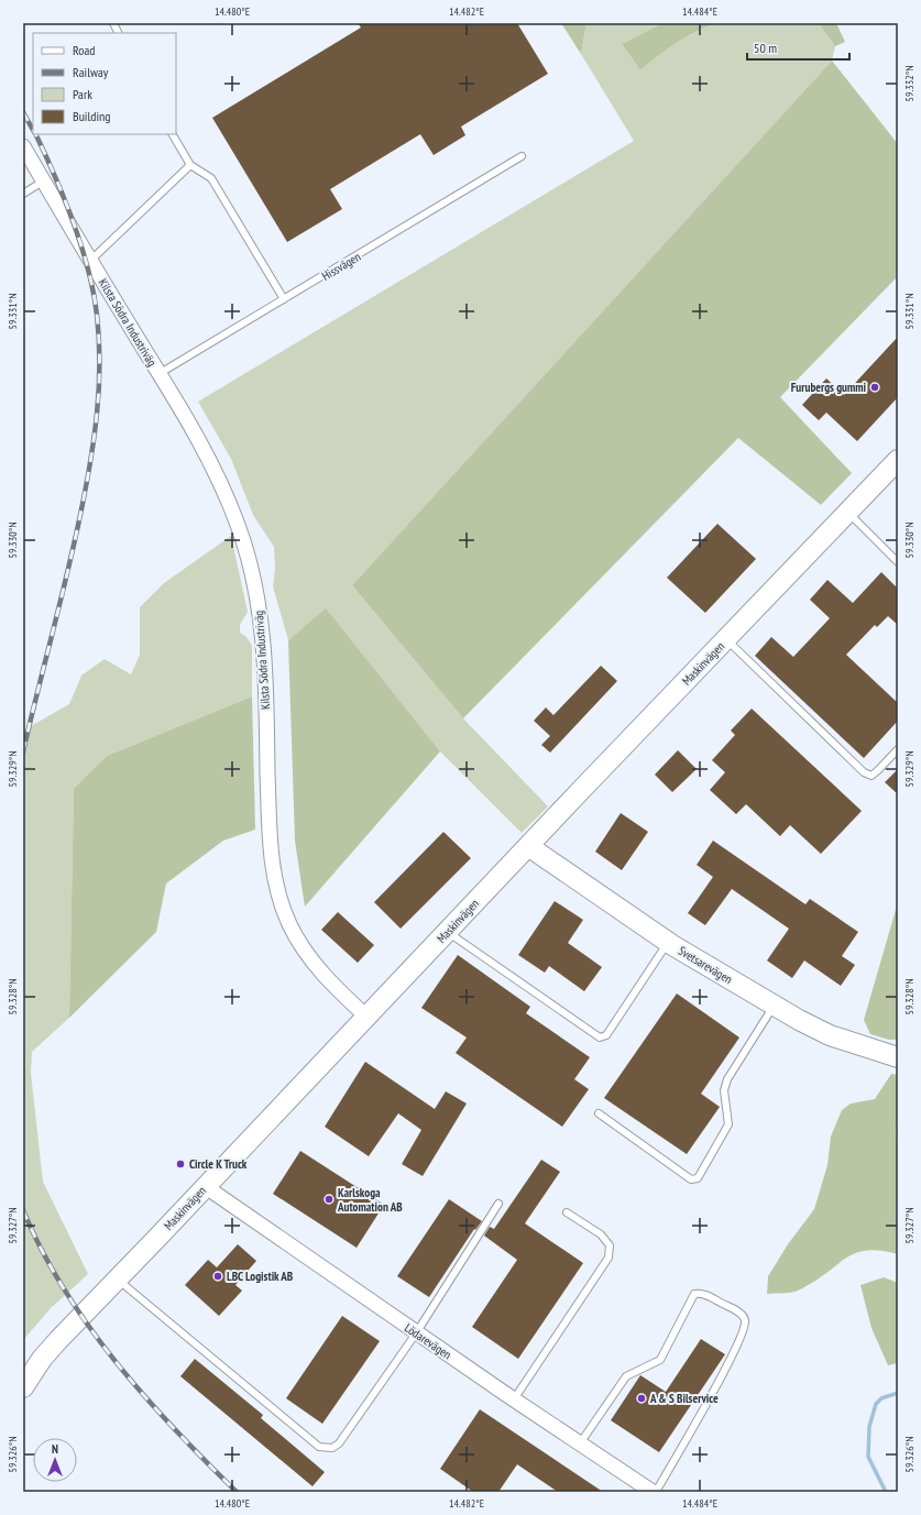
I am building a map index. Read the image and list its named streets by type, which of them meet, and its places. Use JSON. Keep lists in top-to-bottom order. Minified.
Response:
{"streets":{"street":["Kilsta Södra Industriväg","Maskinvägen","Svetsarevägen","Lödarevägen"],"lane":["Hissvägen"]},"crossings":[["Hissvägen","Kilsta Södra Industriväg"],["Kilsta Södra Industriväg","Maskinvägen"],["Maskinvägen","Svetsarevägen"],["Maskinvägen","Lödarevägen"]],"places":["Furubergs gummi","Circle K Truck","Karlskoga Automation AB","LBC Logistik AB","A & S Bilservice"],"legend":["Road","Railway","Park","Building"],"scale_bar":"50 m","north":"top","coordinates":["14.480°E","14.482°E","14.484°E","59.332°N","59.331°N","59.330°N","59.329°N","59.328°N","59.327°N","59.326°N"]}
